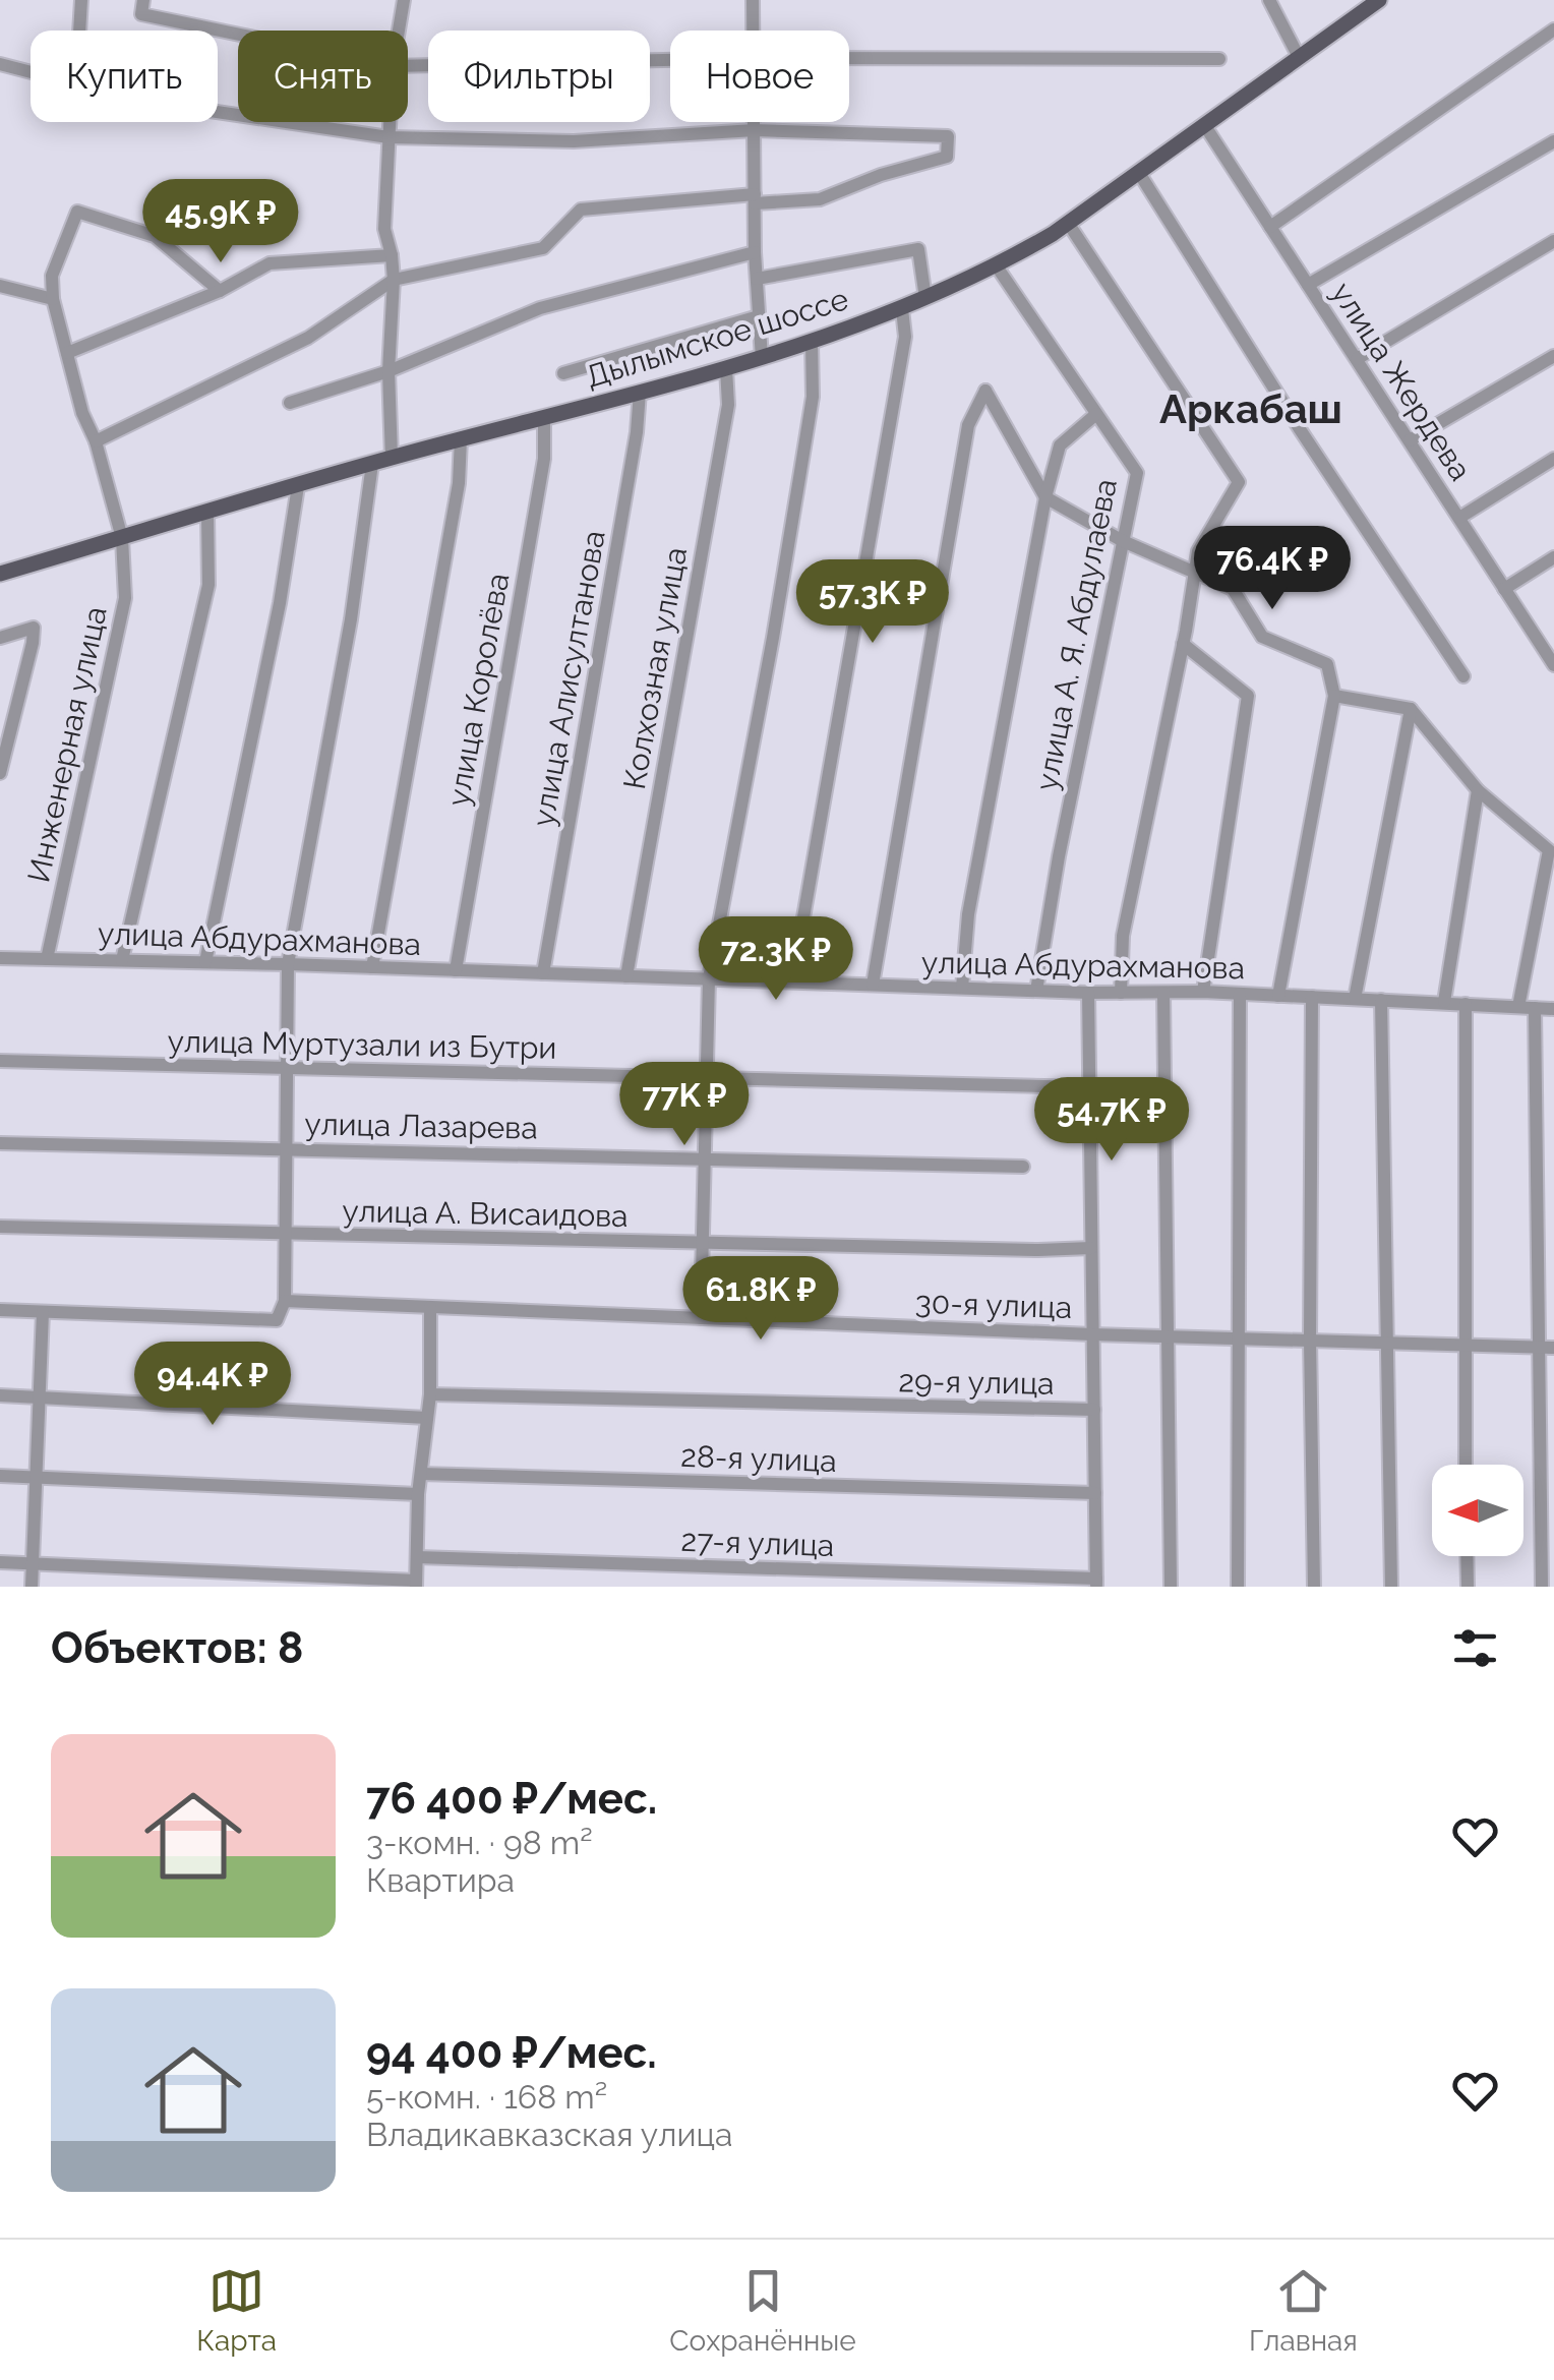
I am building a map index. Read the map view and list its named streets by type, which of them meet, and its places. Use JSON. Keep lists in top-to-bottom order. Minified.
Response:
{"streets":{"main road":["Дылымское шоссе"],"street":["улица Жердева","улица А. Я. Абдулаева","Колхозная улица","улица Алисултанова","улица Королёва","Инженерная улица","улица Абдурахманова","улица Муртузали из Бутри","улица Лазарева","улица А. Висаидова","30-я улица","29-я улица","28-я улица","27-я улица"]},"crossings":[["Дылымское шоссе","улица Жердева"],["Дылымское шоссе","улица А. Я. Абдулаева"],["Дылымское шоссе","Колхозная улица"],["Дылымское шоссе","улица Алисултанова"],["Дылымское шоссе","улица Королёва"],["Дылымское шоссе","Инженерная улица"],["улица А. Я. Абдулаева","улица Абдурахманова"],["Колхозная улица","улица Абдурахманова"],["улица Алисултанова","улица Абдурахманова"],["улица Королёва","улица Абдурахманова"],["Инженерная улица","улица Абдурахманова"]],"districts":["Аркабаш"],"north":"left","page":{"chip":["Купить","Снять","Фильтры","Новое"],"price":["45.9K ₽","76.4K ₽","57.3K ₽","72.3K ₽","77K ₽","54.7K ₽","61.8K ₽","94.4K ₽"],"heading":"Объектов: 8","list":[{"name":"76 400 ₽/мес.","note":"3-комн. · 98 m² · Квартира"},{"name":"94 400 ₽/мес.","note":"5-комн. · 168 m² · Владикавказская улица"}],"tabs":["Карта","Сохранённые","Главная"]}}
